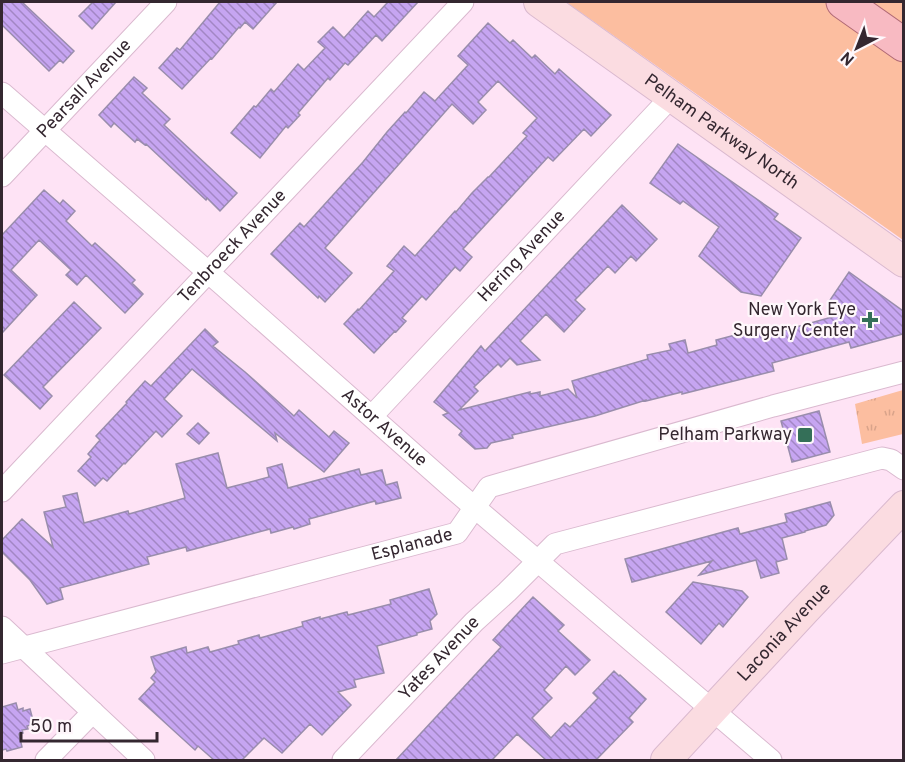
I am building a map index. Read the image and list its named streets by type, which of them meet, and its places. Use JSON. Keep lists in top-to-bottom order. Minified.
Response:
{"streets":{"street":["Pearsall Avenue","Pelham Parkway North","Tenbroeck Avenue","Hering Avenue","Astor Avenue","Esplanade","Laconia Avenue","Yates Avenue"]},"crossings":[["Pearsall Avenue","Astor Avenue"],["Pelham Parkway North","Hering Avenue"],["Tenbroeck Avenue","Astor Avenue"],["Hering Avenue","Astor Avenue"],["Astor Avenue","Esplanade"],["Astor Avenue","Laconia Avenue"],["Astor Avenue","Yates Avenue"]],"places":{"health":["New York Eye Surgery Center"],"transit":["Pelham Parkway"]},"scale_bar":"50 m","north":"bottom left"}
